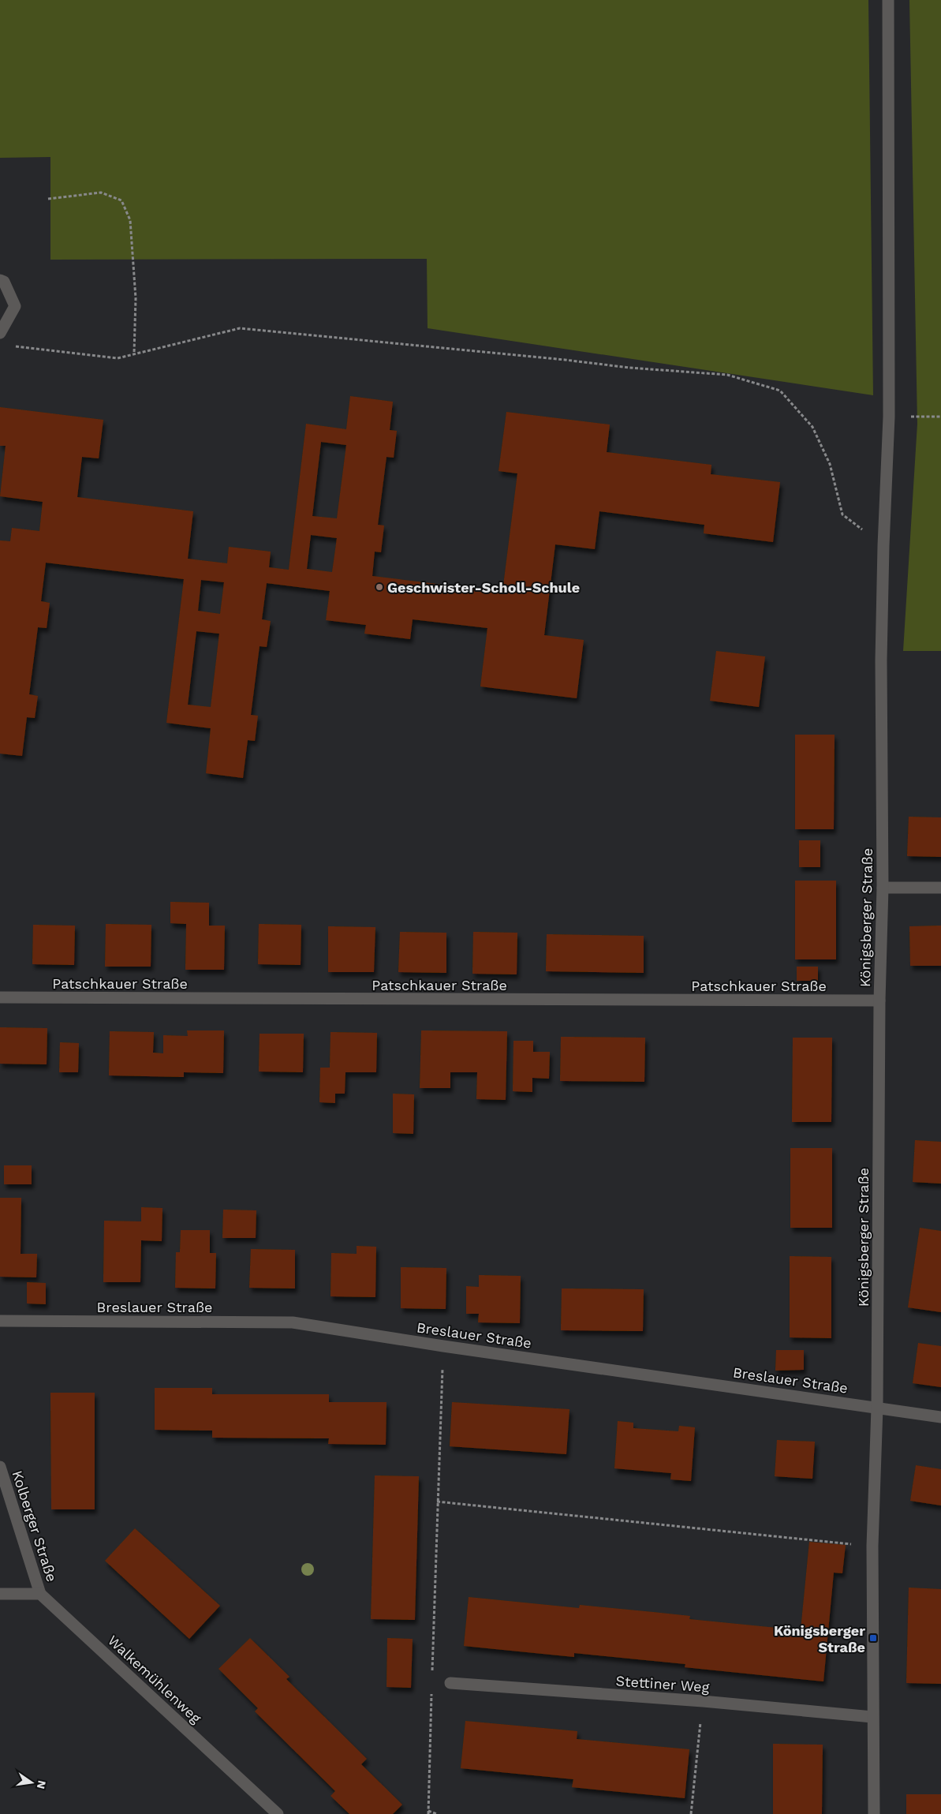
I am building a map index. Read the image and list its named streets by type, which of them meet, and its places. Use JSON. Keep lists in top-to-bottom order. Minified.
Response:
{"streets":{"street":["Königsberger Straße","Patschkauer Straße","Breslauer Straße","Kolberger Straße","Walkemühlenweg","Stettiner Weg"]},"crossings":[["Königsberger Straße","Patschkauer Straße"],["Königsberger Straße","Breslauer Straße"],["Königsberger Straße","Stettiner Weg"],["Kolberger Straße","Walkemühlenweg"]],"places":{"other":["Geschwister-Scholl-Schule"],"transit":["Königsberger Straße"]},"north":"right"}
